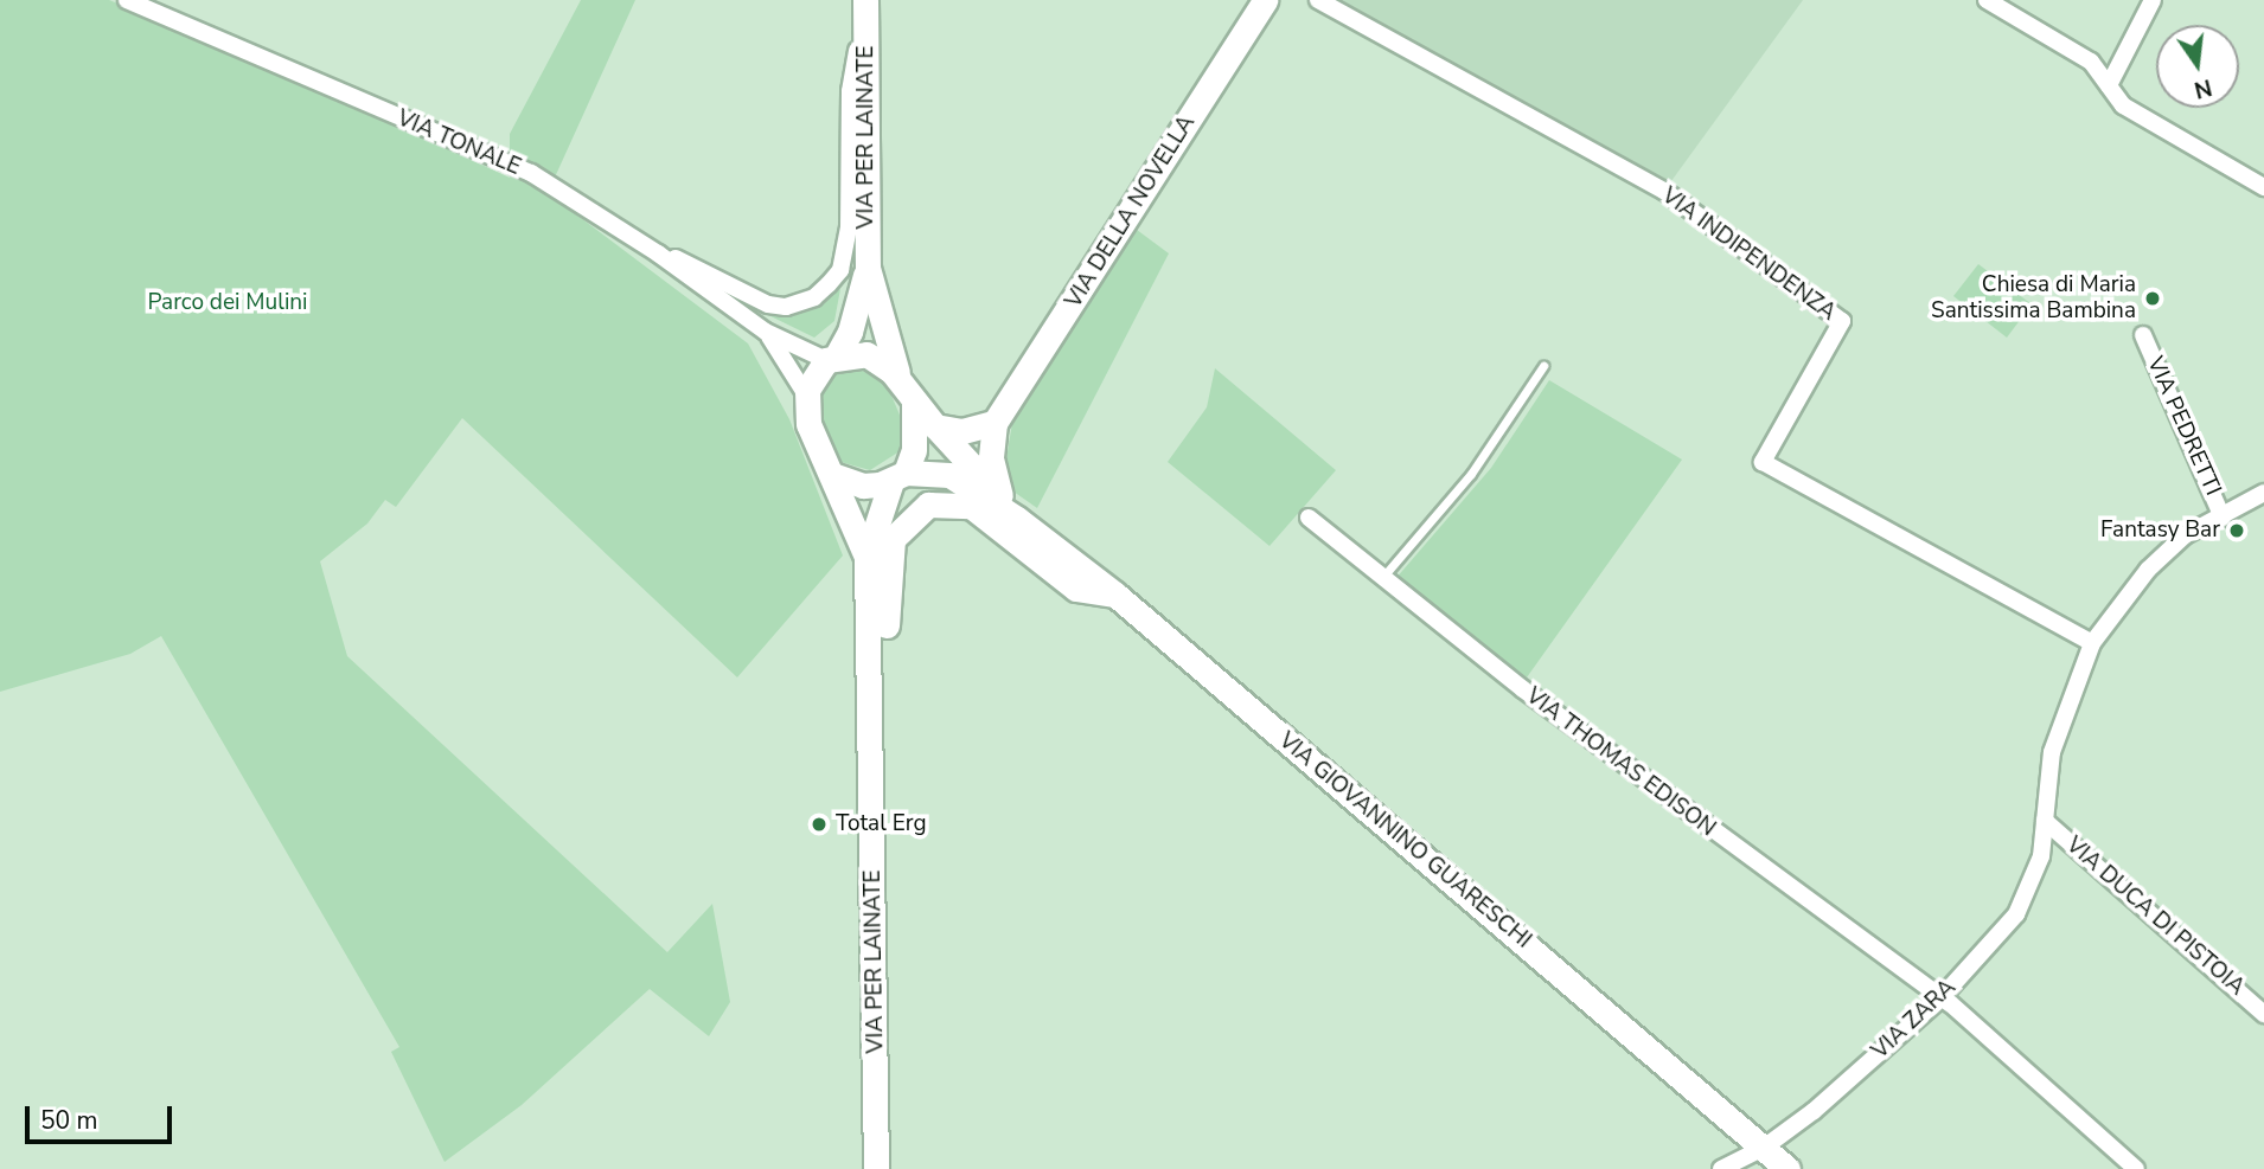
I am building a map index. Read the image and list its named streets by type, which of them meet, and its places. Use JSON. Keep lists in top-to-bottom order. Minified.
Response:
{"streets":{"street":["VIA PER LAINATE","VIA TONALE","VIA DELLA NOVELLA","VIA INDIPENDENZA","VIA PEDRETTI","VIA THOMAS EDISON","VIA GIOVANNINO GUARESCHI","VIA DUCA DI PISTOIA","VIA ZARA"]},"crossings":[["VIA PER LAINATE","VIA TONALE"],["VIA PER LAINATE","VIA DELLA NOVELLA"],["VIA INDIPENDENZA","VIA ZARA"],["VIA PEDRETTI","VIA ZARA"],["VIA THOMAS EDISON","VIA ZARA"],["VIA GIOVANNINO GUARESCHI","VIA ZARA"],["VIA DUCA DI PISTOIA","VIA ZARA"]],"parks":["Parco dei Mulini"],"places":["Chiesa di Maria Santissima Bambina","Fantasy Bar","Total Erg"],"scale_bar":"50 m","north":"bottom"}
